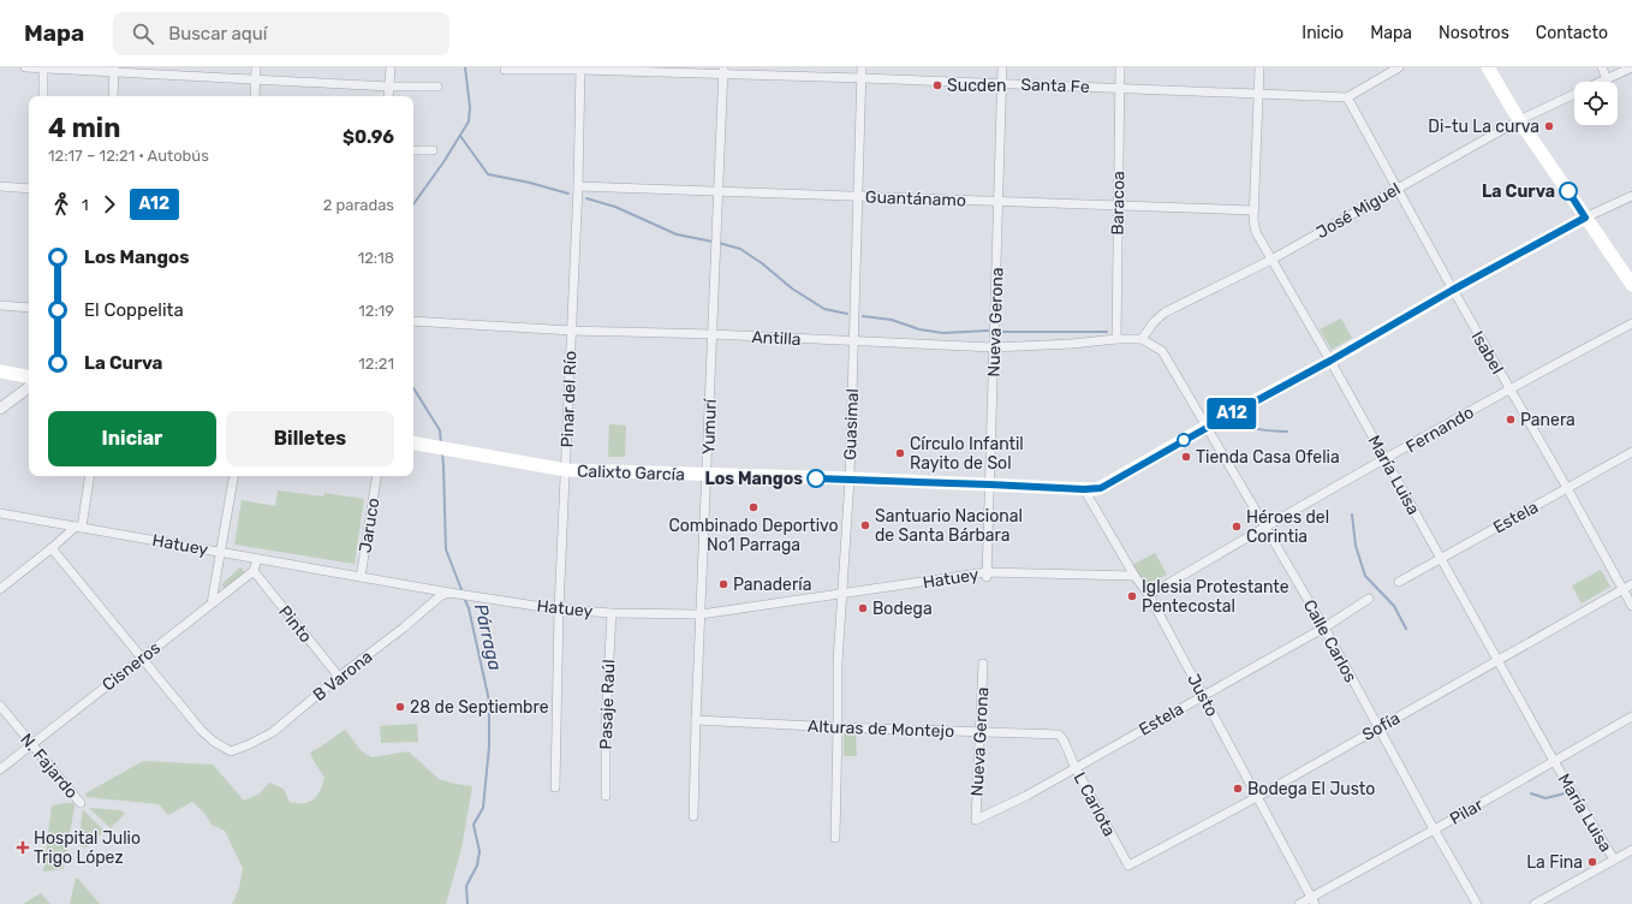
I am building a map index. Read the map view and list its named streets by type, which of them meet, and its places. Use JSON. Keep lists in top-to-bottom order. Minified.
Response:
{"streets":{"main road":["Calixto García"],"street":["Santa Fe","Guantánamo","Baracoa","José Miguel","Nueva Gerona","Antilla","Isabel","Pinar del Río","Guasimal","Yumurí","Fernando","María Luisa","Estela","Jaruco","Hatuey","Pinto","Calle Carlos","Cisneros","B Varona","Justo","Pasaje Raúl","Sofía","Alturas de Montejo","N. Fajardo","L Carlota","Pilar"]},"crossings":[["Santa Fe","Baracoa"],["Santa Fe","Nueva Gerona"],["Santa Fe","Isabel"],["Santa Fe","Pinar del Río"],["Santa Fe","Guasimal"],["Santa Fe","Yumurí"],["Santa Fe","María Luisa"],["Guantánamo","Baracoa"],["Guantánamo","Nueva Gerona"],["Guantánamo","Pinar del Río"],["Guantánamo","Guasimal"],["Guantánamo","Yumurí"],["Guantánamo","María Luisa"],["Baracoa","Antilla"],["José Miguel","Antilla"],["José Miguel","Isabel"],["José Miguel","María Luisa"],["José Miguel","Calle Carlos"],["Nueva Gerona","Antilla"],["Nueva Gerona","Calixto García"],["Nueva Gerona","Estela"],["Nueva Gerona","Hatuey"],["Nueva Gerona","Alturas de Montejo"],["Antilla","Pinar del Río"],["Antilla","Guasimal"],["Antilla","Yumurí"],["Antilla","Calle Carlos"],["Isabel","Fernando"],["Isabel","Calixto García"],["Isabel","Estela"],["Isabel","Sofía"],["Pinar del Río","Calixto García"],["Pinar del Río","Hatuey"],["Guasimal","Calixto García"],["Guasimal","Hatuey"],["Guasimal","Alturas de Montejo"],["Yumurí","Calixto García"],["Yumurí","Hatuey"],["Yumurí","Alturas de Montejo"],["Fernando","María Luisa"],["Fernando","Calle Carlos"],["Fernando","Justo"],["Calixto García","María Luisa"],["Calixto García","Calle Carlos"],["Calixto García","Justo"],["María Luisa","Estela"],["María Luisa","Sofía"],["María Luisa","Pilar"],["Estela","Calle Carlos"],["Estela","Justo"],["Estela","L Carlota"],["Jaruco","Hatuey"],["Hatuey","B Varona"],["Hatuey","Justo"],["Hatuey","Pasaje Raúl"],["Pinto","Cisneros"],["Pinto","B Varona"],["Calle Carlos","Sofía"],["Calle Carlos","Pilar"],["Cisneros","B Varona"],["Cisneros","N. Fajardo"],["Justo","Sofía"],["Justo","Pilar"],["Sofía","L Carlota"],["Alturas de Montejo","L Carlota"]],"water":["Párraga"],"places":{"other":["Sucden","Di-tu La curva","La Curva","Panera","Círculo Infantil Rayito de Sol","Tienda Casa Ofelia","Los Mangos","Combinado Deportivo No1 Parraga","Santuario Nacional de Santa Bárbara","Héroes del Corintia","Panadería","Iglesia Protestante Pentecostal","Bodega","28 de Septiembre","Bodega El Justo","La Fina"],"health":["Hospital Julio Trigo López"]},"lines":["bus line A12"],"page":{"header":"Mapa","search":"Buscar aquí","nav":["Inicio","Mapa","Nosotros","Contacto"],"on_map":"A12","heading":["4 min","12:17 – 12:21 · Autobús","$0.96"],"legs":["1","A12","2 paradas"],"list":[{"name":"Los Mangos","value":"12:18"},{"name":"El Coppelita","value":"12:19"},{"name":"La Curva","value":"12:21"}],"buttons":["Iniciar","Billetes"]}}
